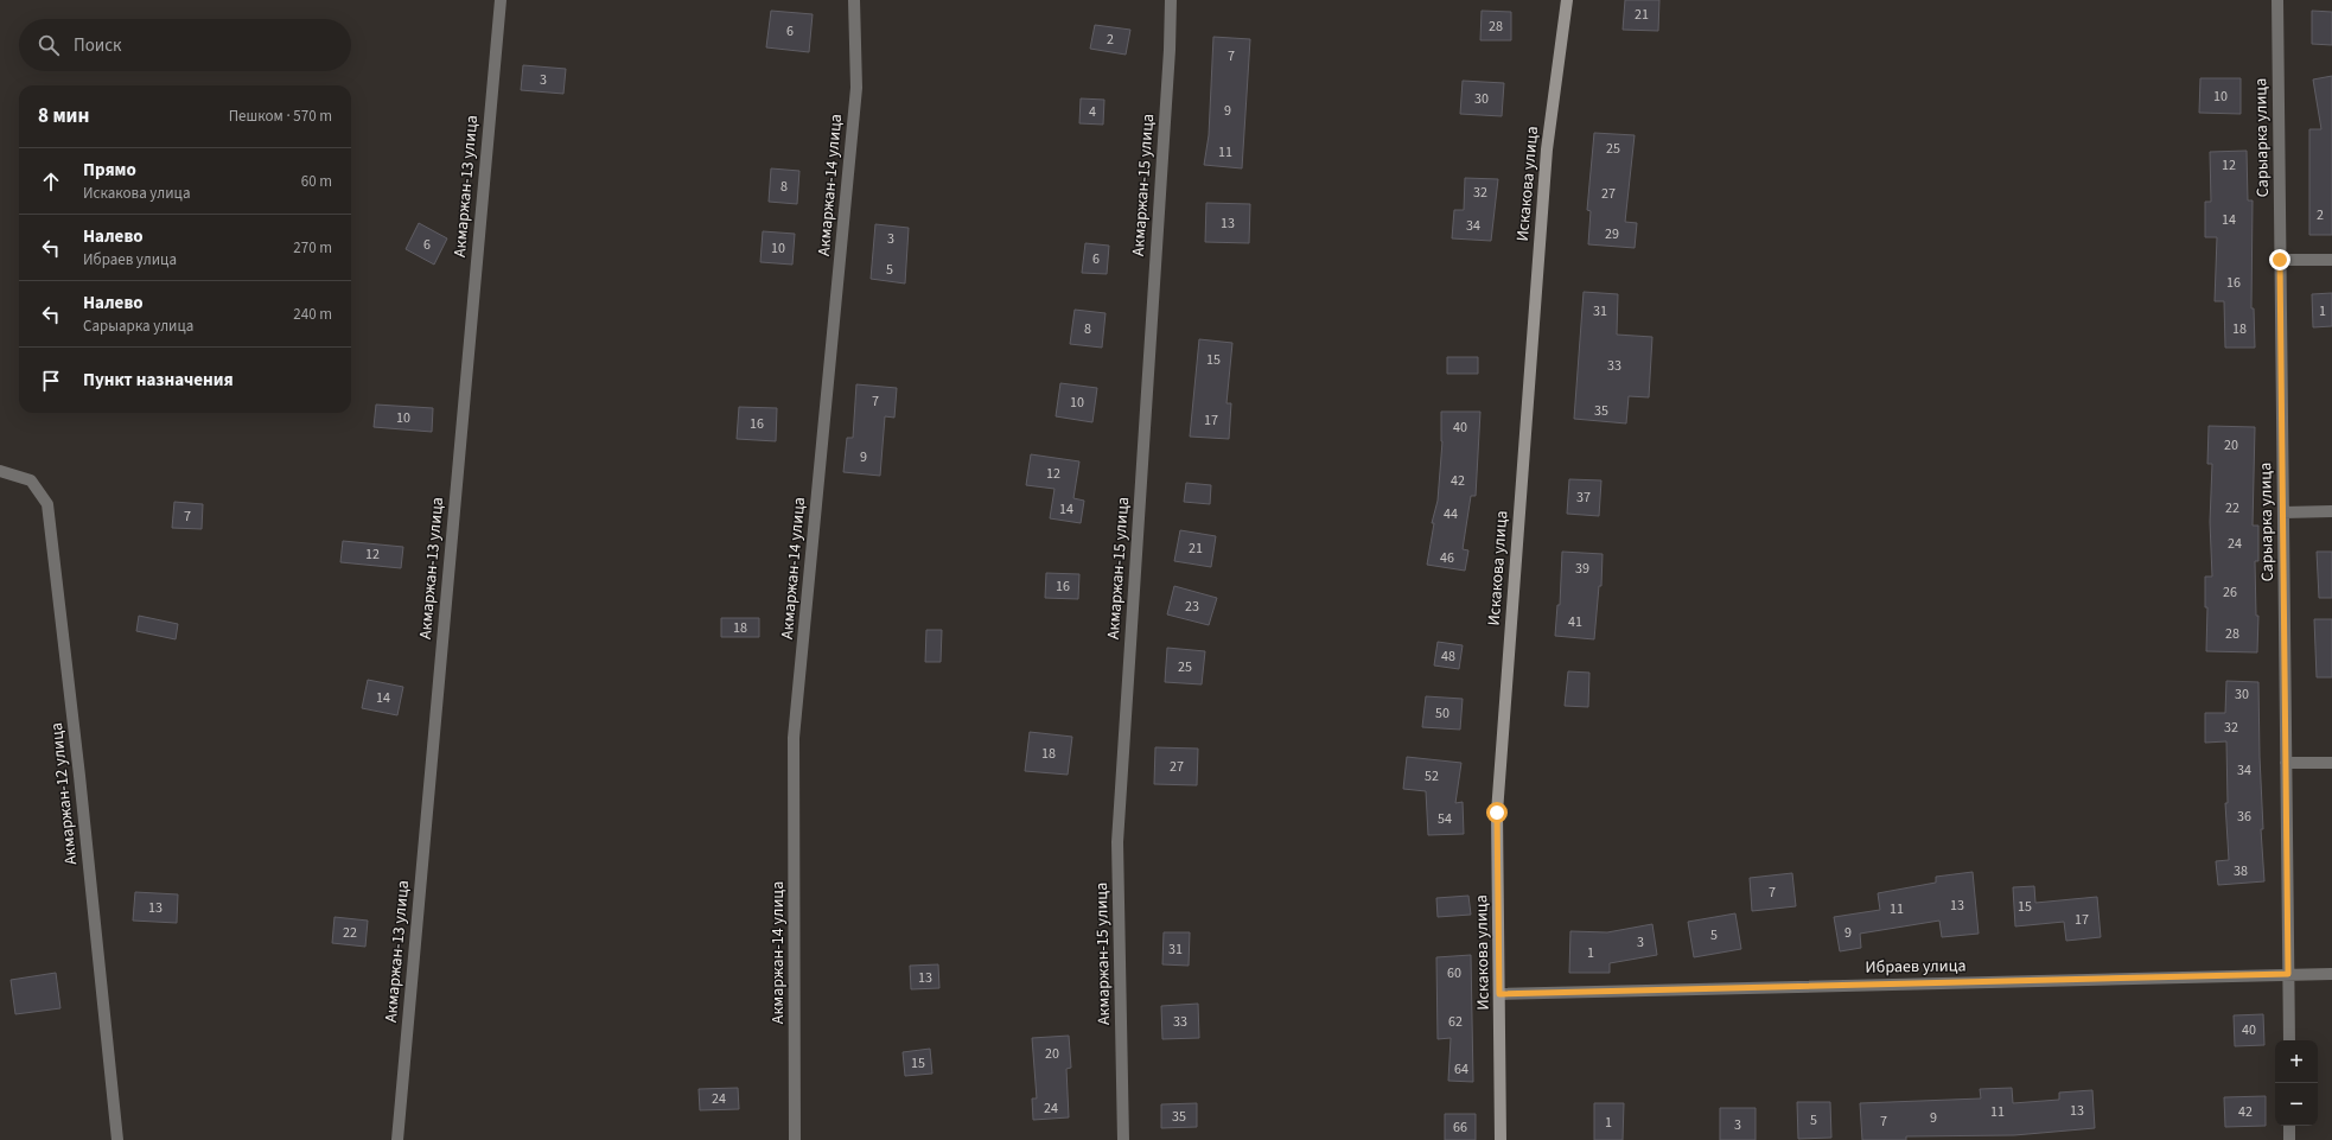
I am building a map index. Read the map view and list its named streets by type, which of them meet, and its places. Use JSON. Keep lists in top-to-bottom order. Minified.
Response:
{"streets":{"street":["Сарыарка улица","Искакова улица","Акмаржан-14 улица","Акмаржан-15 улица","Акмаржан-13 улица","Акмаржан-12 улица","Ибраев улица"]},"crossings":[["Сарыарка улица","Ибраев улица"],["Искакова улица","Ибраев улица"]],"house_numbers":["21","28","6","2","7","3","10","30","9","4","25","11","12","8","32","27","2","14","13","34","29","3","6","10","6","5","16","31","1","8","18","15","33","7","10","35","10","17","16","40","20","9","12","42","37","22","14","44","7","24","21","12","46","39","16","26","23","41","18","28","48","25","30","14","50","32","18","27","34","52","36","54","38","7","13","15","13","11","17","22","9","5","3","31","1","60","13","33","62","40","20","15","64","24","24","13","11","42","35","9","5","7","1","3","66"],"page":{"search":"Поиск","heading":["8 мин","Пешком · 570 m"],"list":[["Прямо","Искакова улица","60 m"],["Налево","Ибраев улица","270 m"],["Налево","Сарыарка улица","240 m"],"Пункт назначения"],"map_buttons":["+","−"]}}
